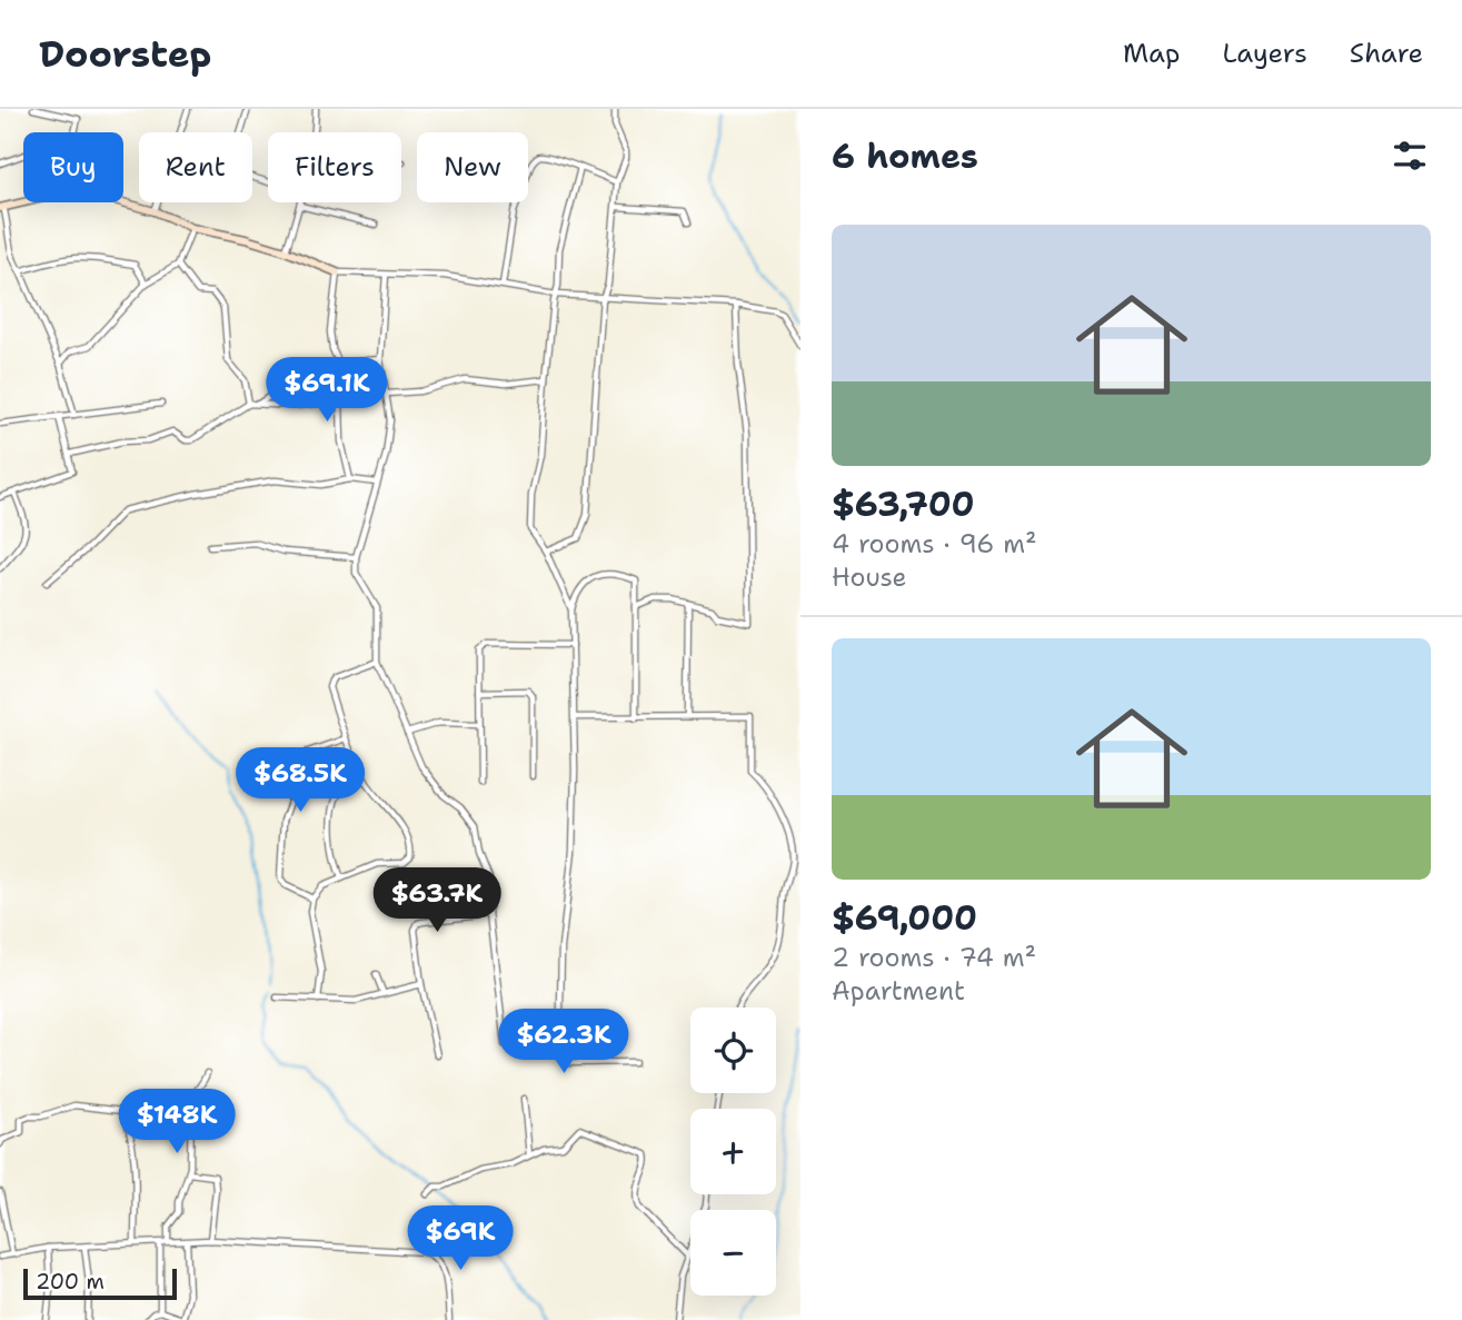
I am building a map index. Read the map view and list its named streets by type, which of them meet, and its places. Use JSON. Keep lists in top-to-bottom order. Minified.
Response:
{"scale_bar":"200 m","page":{"header":"Doorstep","nav":["Map","Layers","Share"],"heading":"6 homes","chip":["Buy","Rent","Filters","New"],"list":[{"name":"$63,700","note":"4 rooms · 96 m² · House"},{"name":"$69,000","note":"2 rooms · 74 m² · Apartment"}],"price":["$69.1K","$68.5K","$63.7K","$62.3K","$148K","$69K"],"map_buttons":["+","−"],"scale":"200 m"}}
